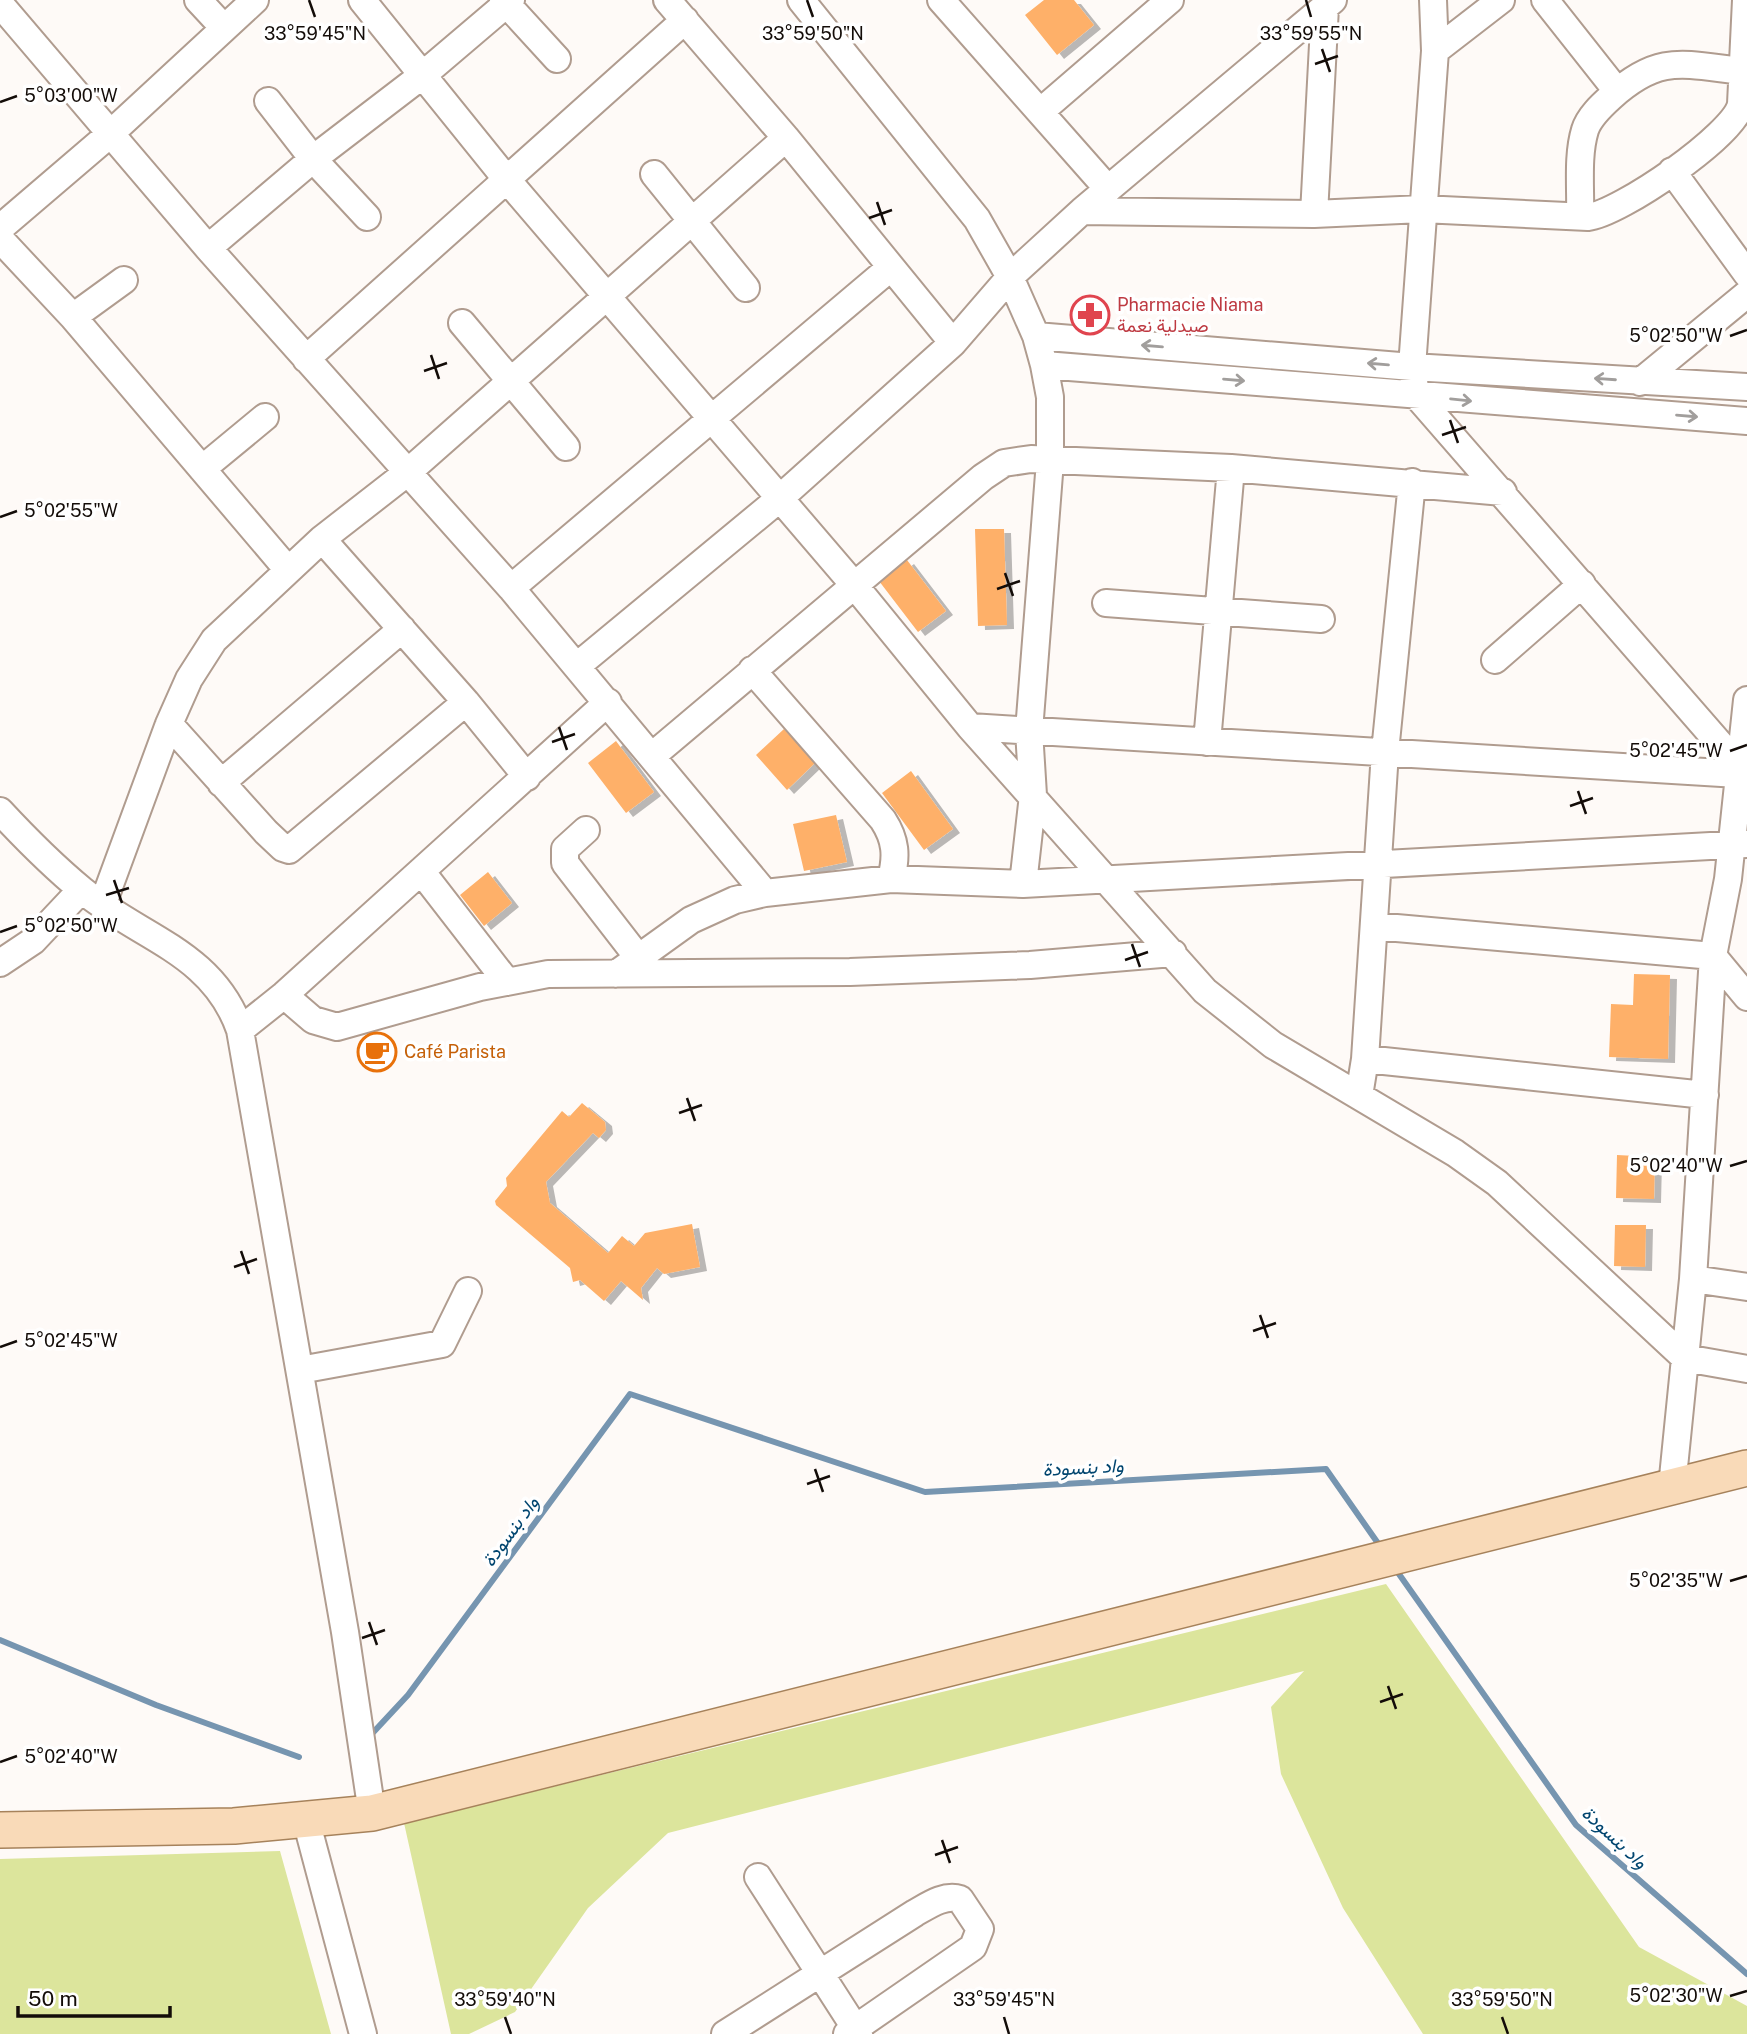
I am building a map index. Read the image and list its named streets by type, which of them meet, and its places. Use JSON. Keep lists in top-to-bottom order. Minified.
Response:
{"water":["واد بنسودة"],"places":{"pharmacy":["Pharmacie Niama صيدلية نعمة"],"cafe":["Café Parista"]},"scale_bar":"50 m","coordinates":["33°59'45\"N","33°59'50\"N","33°59'55\"N","5°03'00\"W","5°02'50\"W","5°02'55\"W","5°02'45\"W","5°02'40\"W","5°02'35\"W","5°02'30\"W","33°59'40\"N"]}
